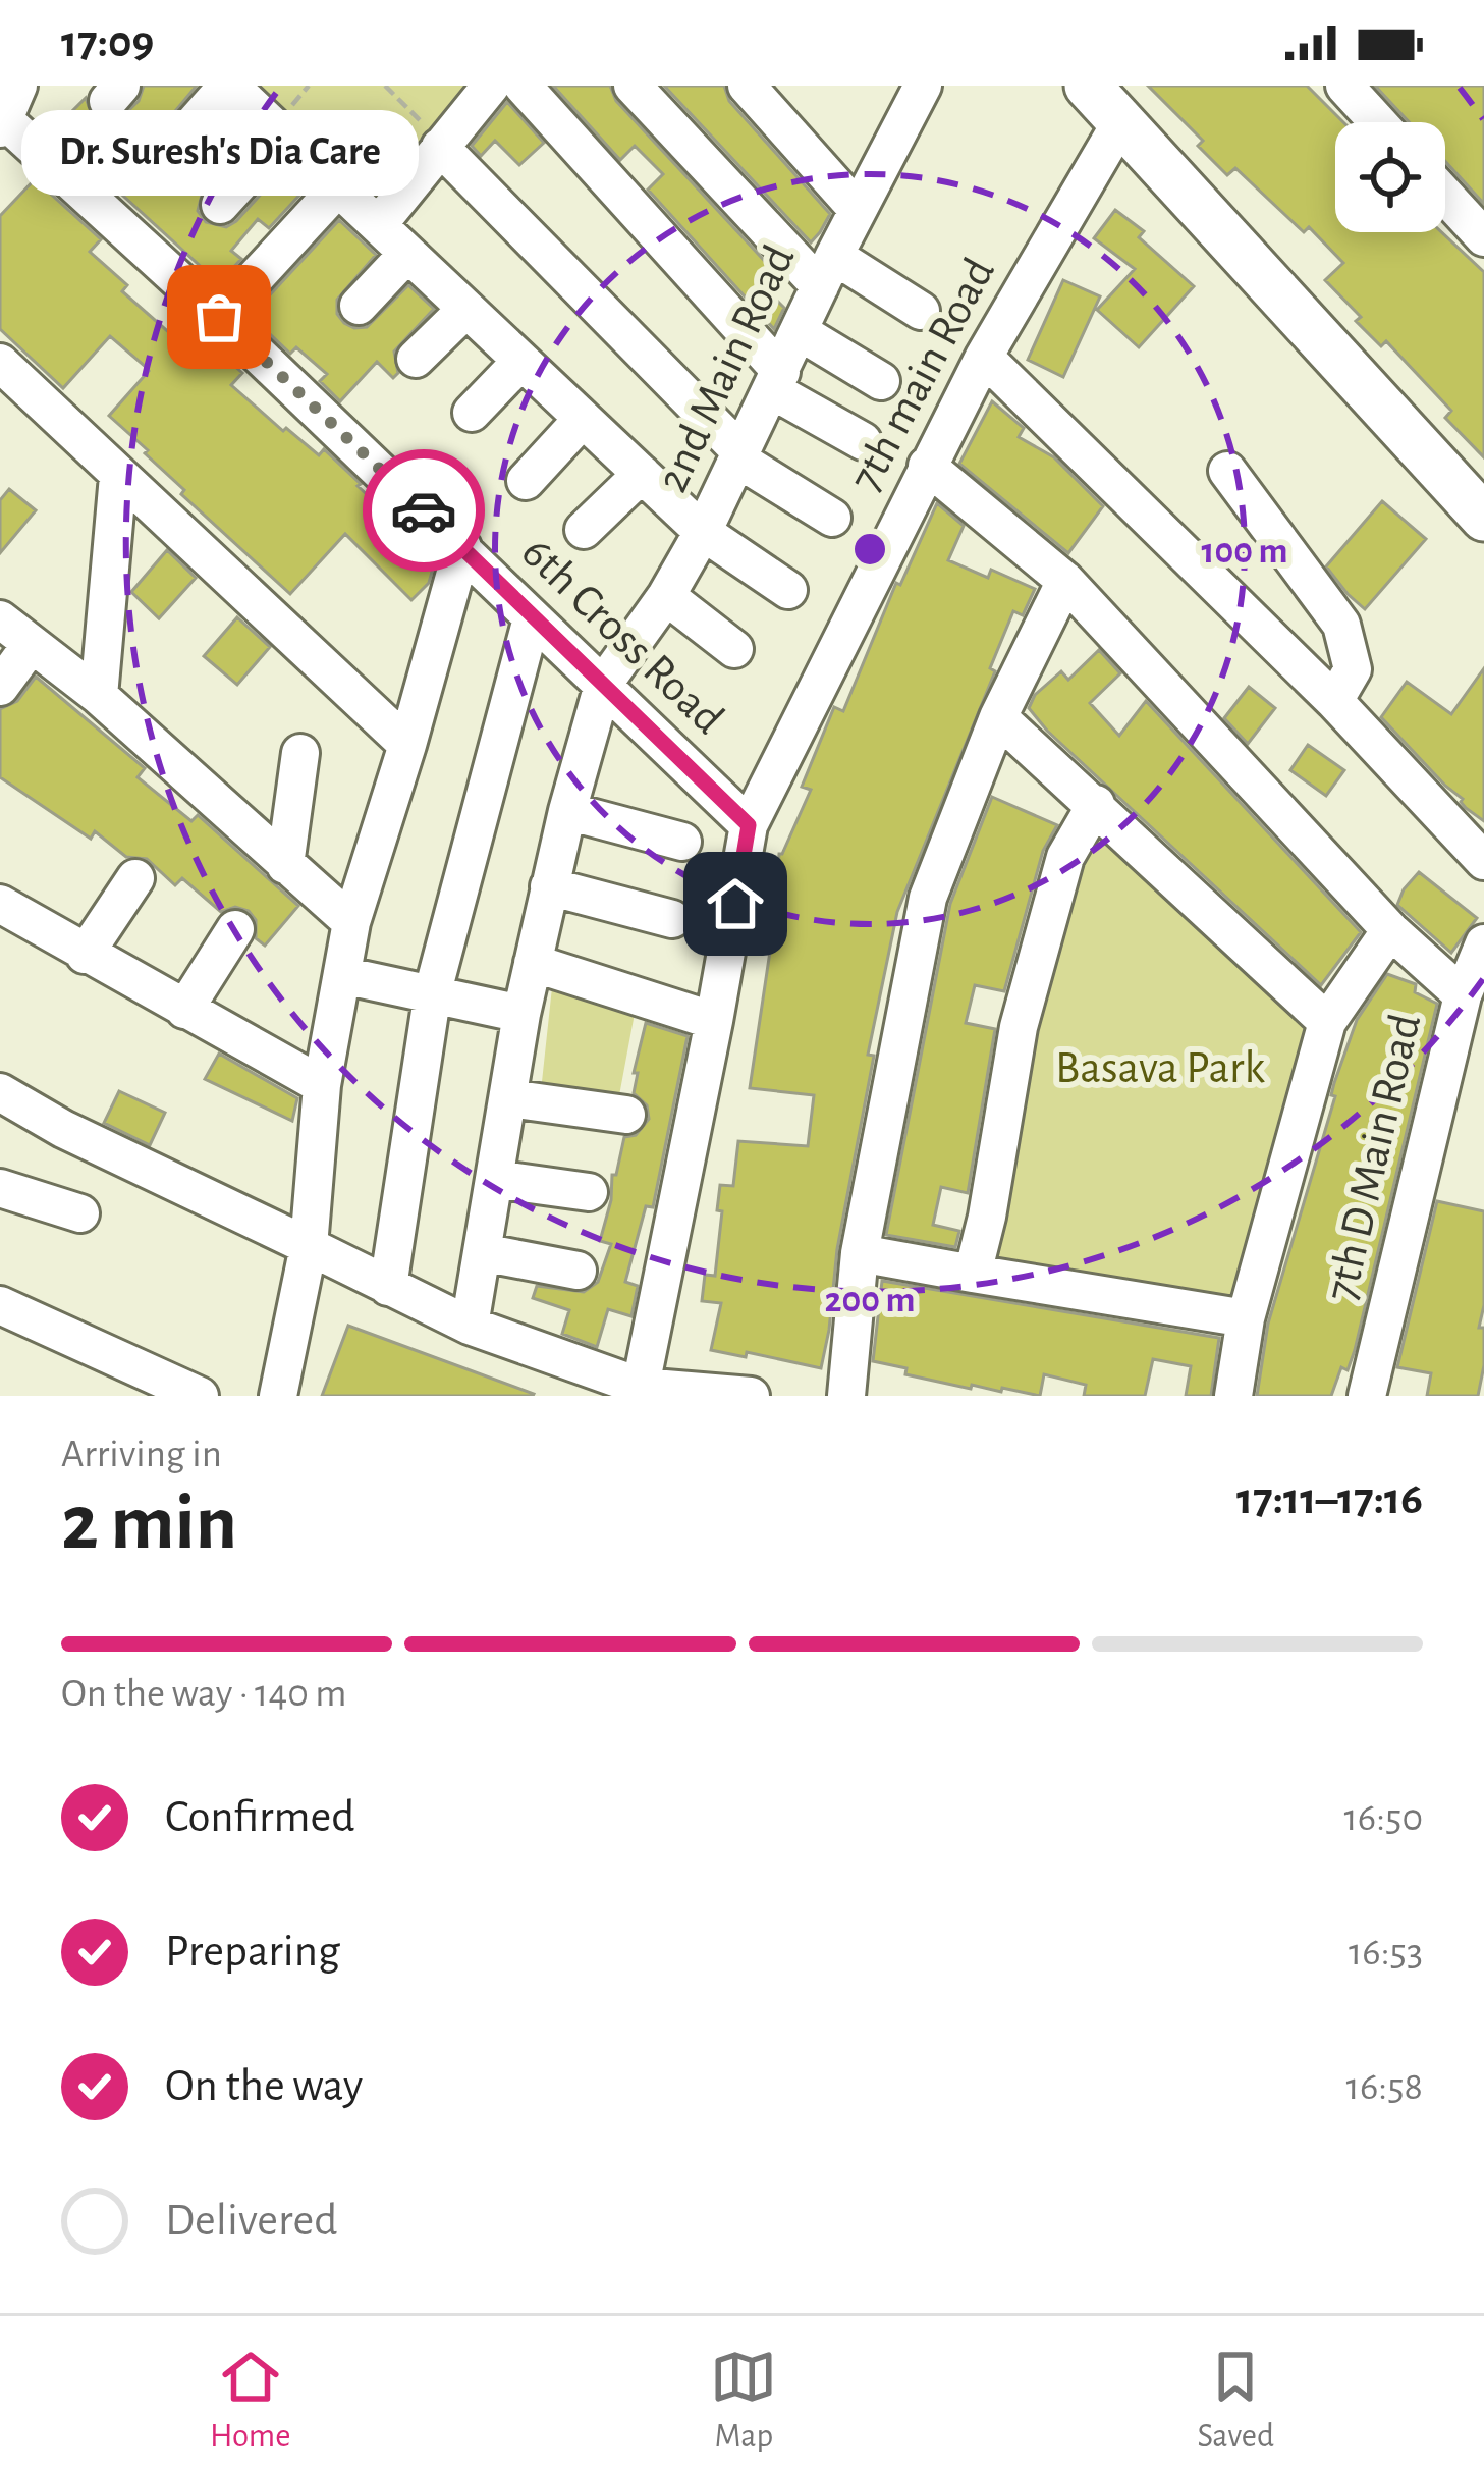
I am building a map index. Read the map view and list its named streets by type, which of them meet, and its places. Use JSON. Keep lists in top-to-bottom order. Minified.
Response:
{"streets":{"street":["2nd Main Road","7th main Road","6th Cross Road","7th D Main Road"]},"crossings":[["2nd Main Road","6th Cross Road"],["7th main Road","6th Cross Road"]],"parks":["Basava Park"],"places":["Dr. Suresh's Dia Care"],"page":{"status":"17:09","bubble":"Dr. Suresh's Dia Care","heading":["2 min","Arriving in","17:11–17:16"],"bar":"On the way · 140 m","list":[["Confirmed","16:50"],["Preparing","16:53"],["On the way","16:58"],"Delivered"],"tabs":["Home","Map","Saved"]},"rings":["100 m","200 m"]}
